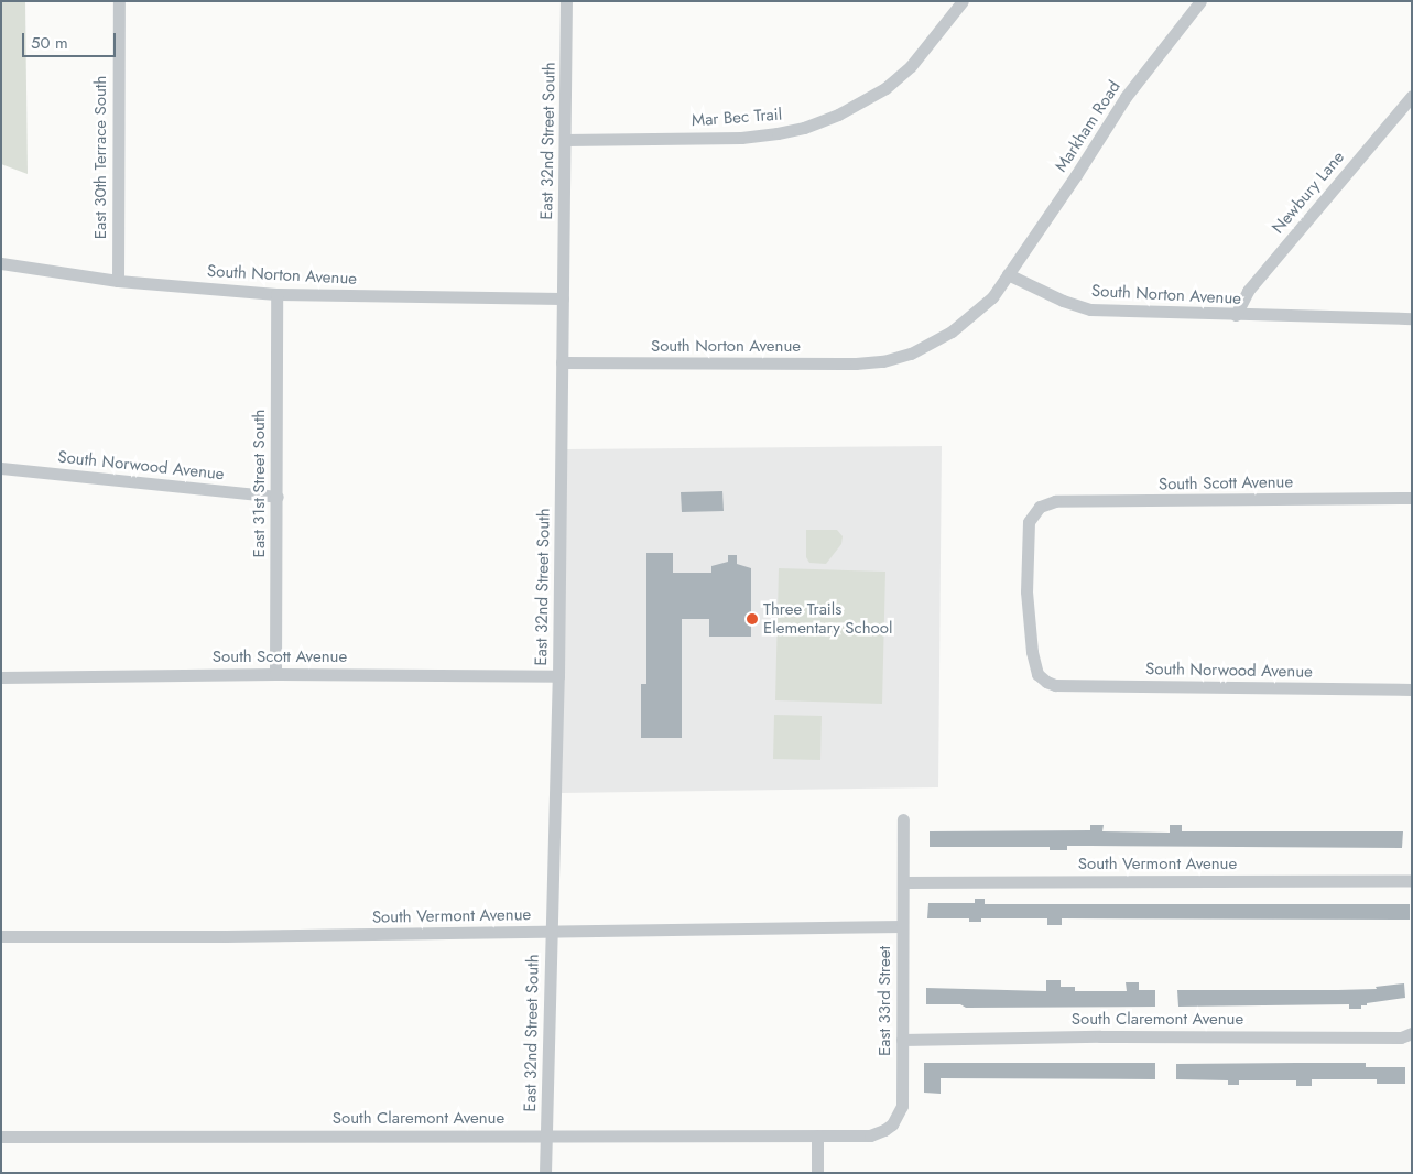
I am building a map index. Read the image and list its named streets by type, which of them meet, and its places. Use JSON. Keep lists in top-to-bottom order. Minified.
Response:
{"streets":{"street":["Mar Bec Trail","Markham Road","East 32nd Street South","East 30th Terrace South","Newbury Lane","South Norton Avenue","South Norwood Avenue","East 31st Street South","South Scott Avenue","South Vermont Avenue","East 33rd Street","South Claremont Avenue"]},"crossings":[["Mar Bec Trail","East 32nd Street South"],["Markham Road","South Norton Avenue"],["East 32nd Street South","South Norton Avenue"],["East 32nd Street South","South Scott Avenue"],["East 32nd Street South","South Vermont Avenue"],["East 32nd Street South","South Claremont Avenue"],["East 30th Terrace South","South Norton Avenue"],["Newbury Lane","South Norton Avenue"],["South Norton Avenue","East 31st Street South"],["South Norwood Avenue","East 31st Street South"],["South Norwood Avenue","South Scott Avenue"],["East 31st Street South","South Scott Avenue"],["South Vermont Avenue","East 33rd Street"],["East 33rd Street","South Claremont Avenue"]],"places":["Three Trails Elementary School"],"scale_bar":"50 m"}
